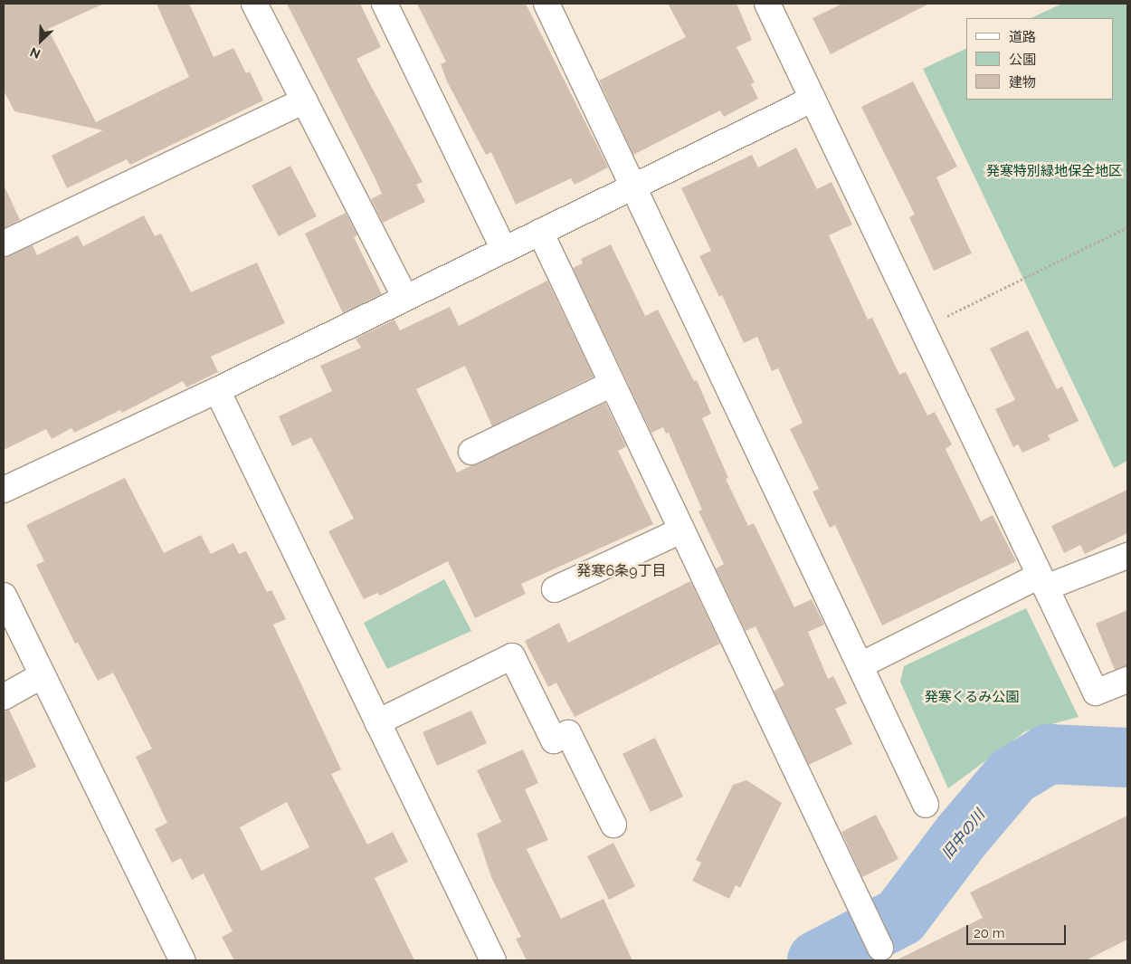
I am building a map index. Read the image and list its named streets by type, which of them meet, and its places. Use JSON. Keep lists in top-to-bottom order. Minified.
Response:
{"districts":["発寒6条9丁目"],"water":["旧中の川"],"parks":["発寒特別緑地保全地区","発寒くるみ公園"],"legend":["道路","公園","建物"],"scale_bar":"20 m","north":"bottom left"}
